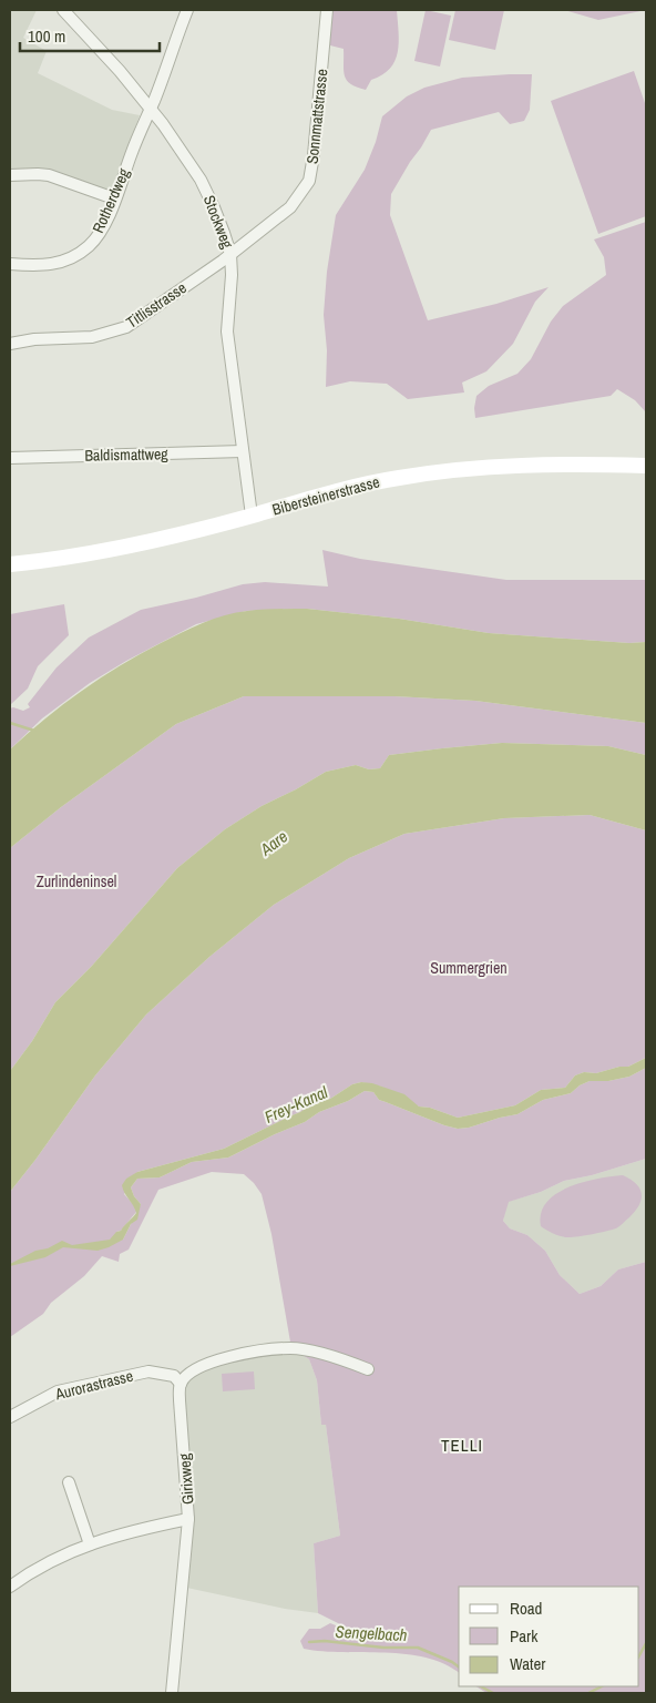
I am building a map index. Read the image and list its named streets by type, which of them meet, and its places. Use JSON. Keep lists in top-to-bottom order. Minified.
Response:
{"streets":{"main road":["Bibersteinerstrasse"],"street":["Sonnmattstrasse","Rotherdweg","Stockweg","Titlisstrasse","Baldismattweg","Aurorastrasse","Girixweg"]},"crossings":[["Sonnmattstrasse","Stockweg"],["Sonnmattstrasse","Titlisstrasse"],["Rotherdweg","Stockweg"],["Stockweg","Titlisstrasse"],["Stockweg","Baldismattweg"],["Stockweg","Bibersteinerstrasse"],["Aurorastrasse","Girixweg"]],"districts":["TELLI"],"water":["Aare","Frey-Kanal","Sengelbach"],"parks":["Zurlindeninsel","Summergrien"],"legend":["Road","Park","Water"],"scale_bar":"100 m"}
